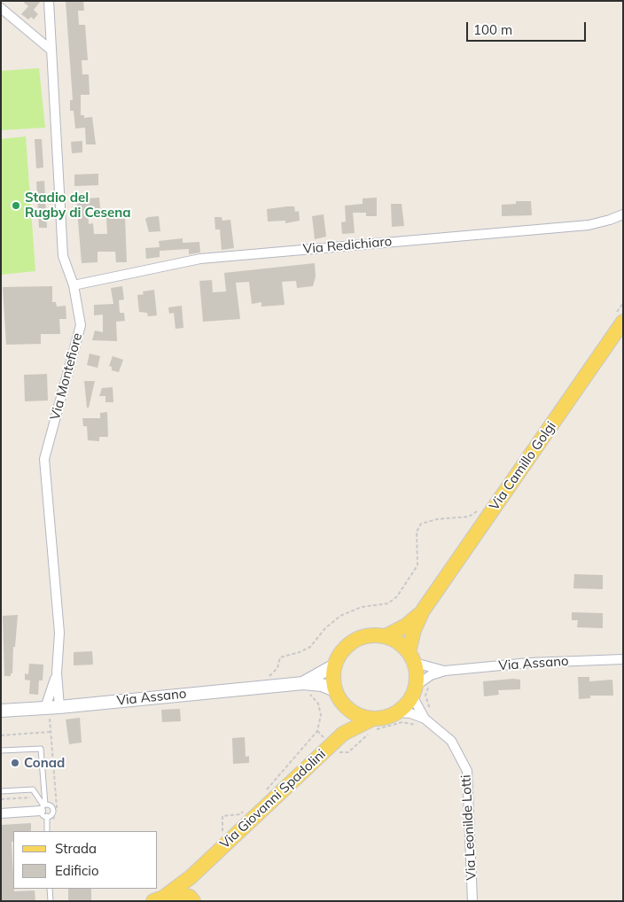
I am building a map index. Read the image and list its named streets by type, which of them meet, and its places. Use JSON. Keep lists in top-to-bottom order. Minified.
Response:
{"streets":{"main road":["Via Camillo Golgi","Via Assano","Via Giovanni Spadolini"],"street":["Via Redichiaro","Via Montefiore","Via Leonilde Lotti"]},"crossings":[["Via Redichiaro","Via Montefiore"],["Via Montefiore","Via Assano"],["Via Camillo Golgi","Via Assano"],["Via Camillo Golgi","Via Giovanni Spadolini"],["Via Camillo Golgi","Via Leonilde Lotti"],["Via Assano","Via Giovanni Spadolini"],["Via Assano","Via Leonilde Lotti"],["Via Giovanni Spadolini","Via Leonilde Lotti"]],"places":["Stadio del Rugby di Cesena","Conad"],"legend":["Strada","Edificio"],"scale_bar":"100 m"}
